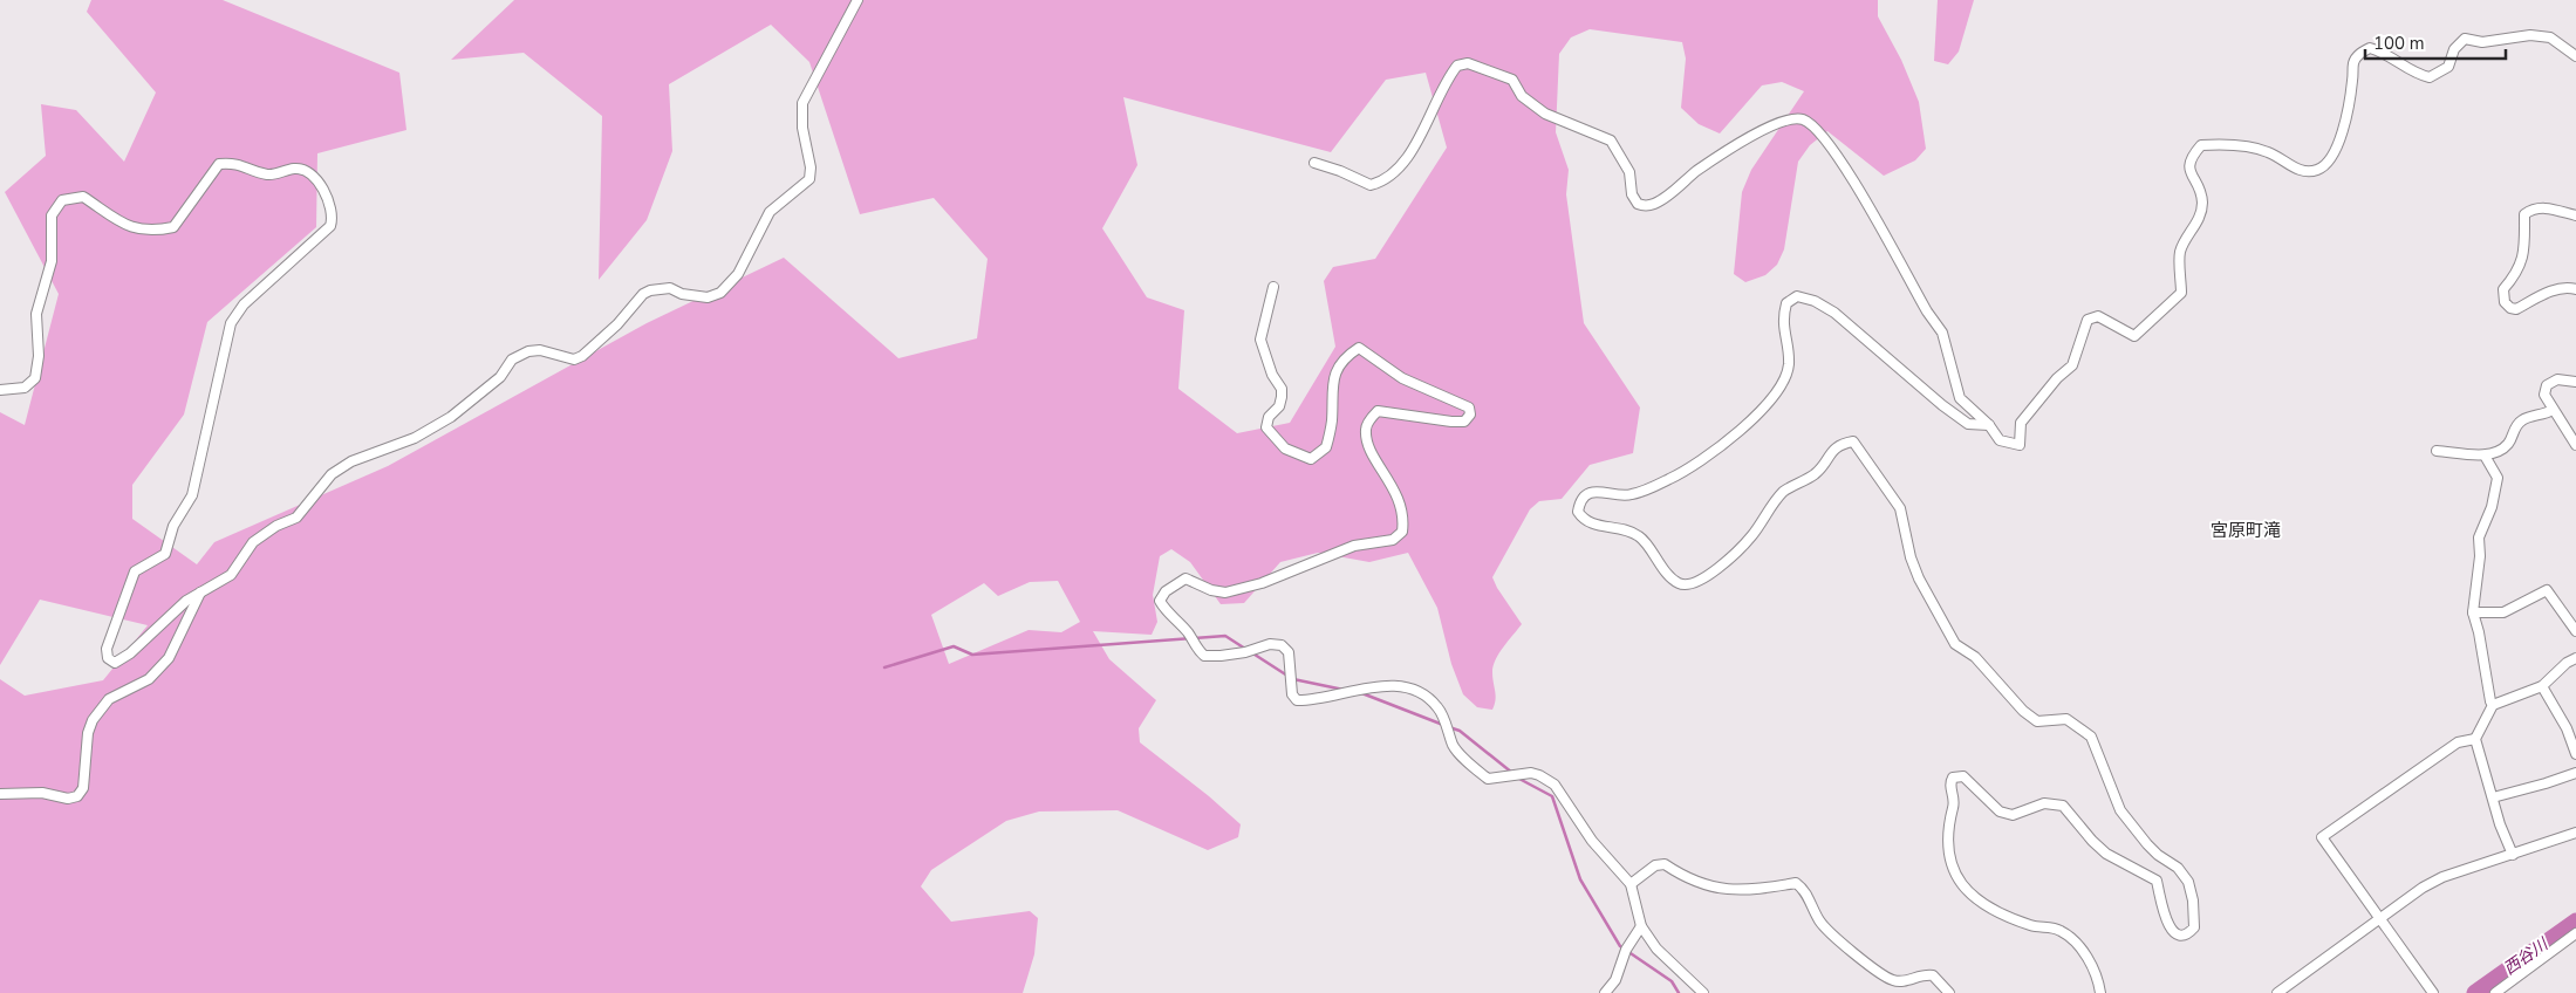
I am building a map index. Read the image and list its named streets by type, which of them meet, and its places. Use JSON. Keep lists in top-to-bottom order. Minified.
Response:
{"districts":["宮原町滝"],"water":["西谷川"],"scale_bar":"100 m"}
